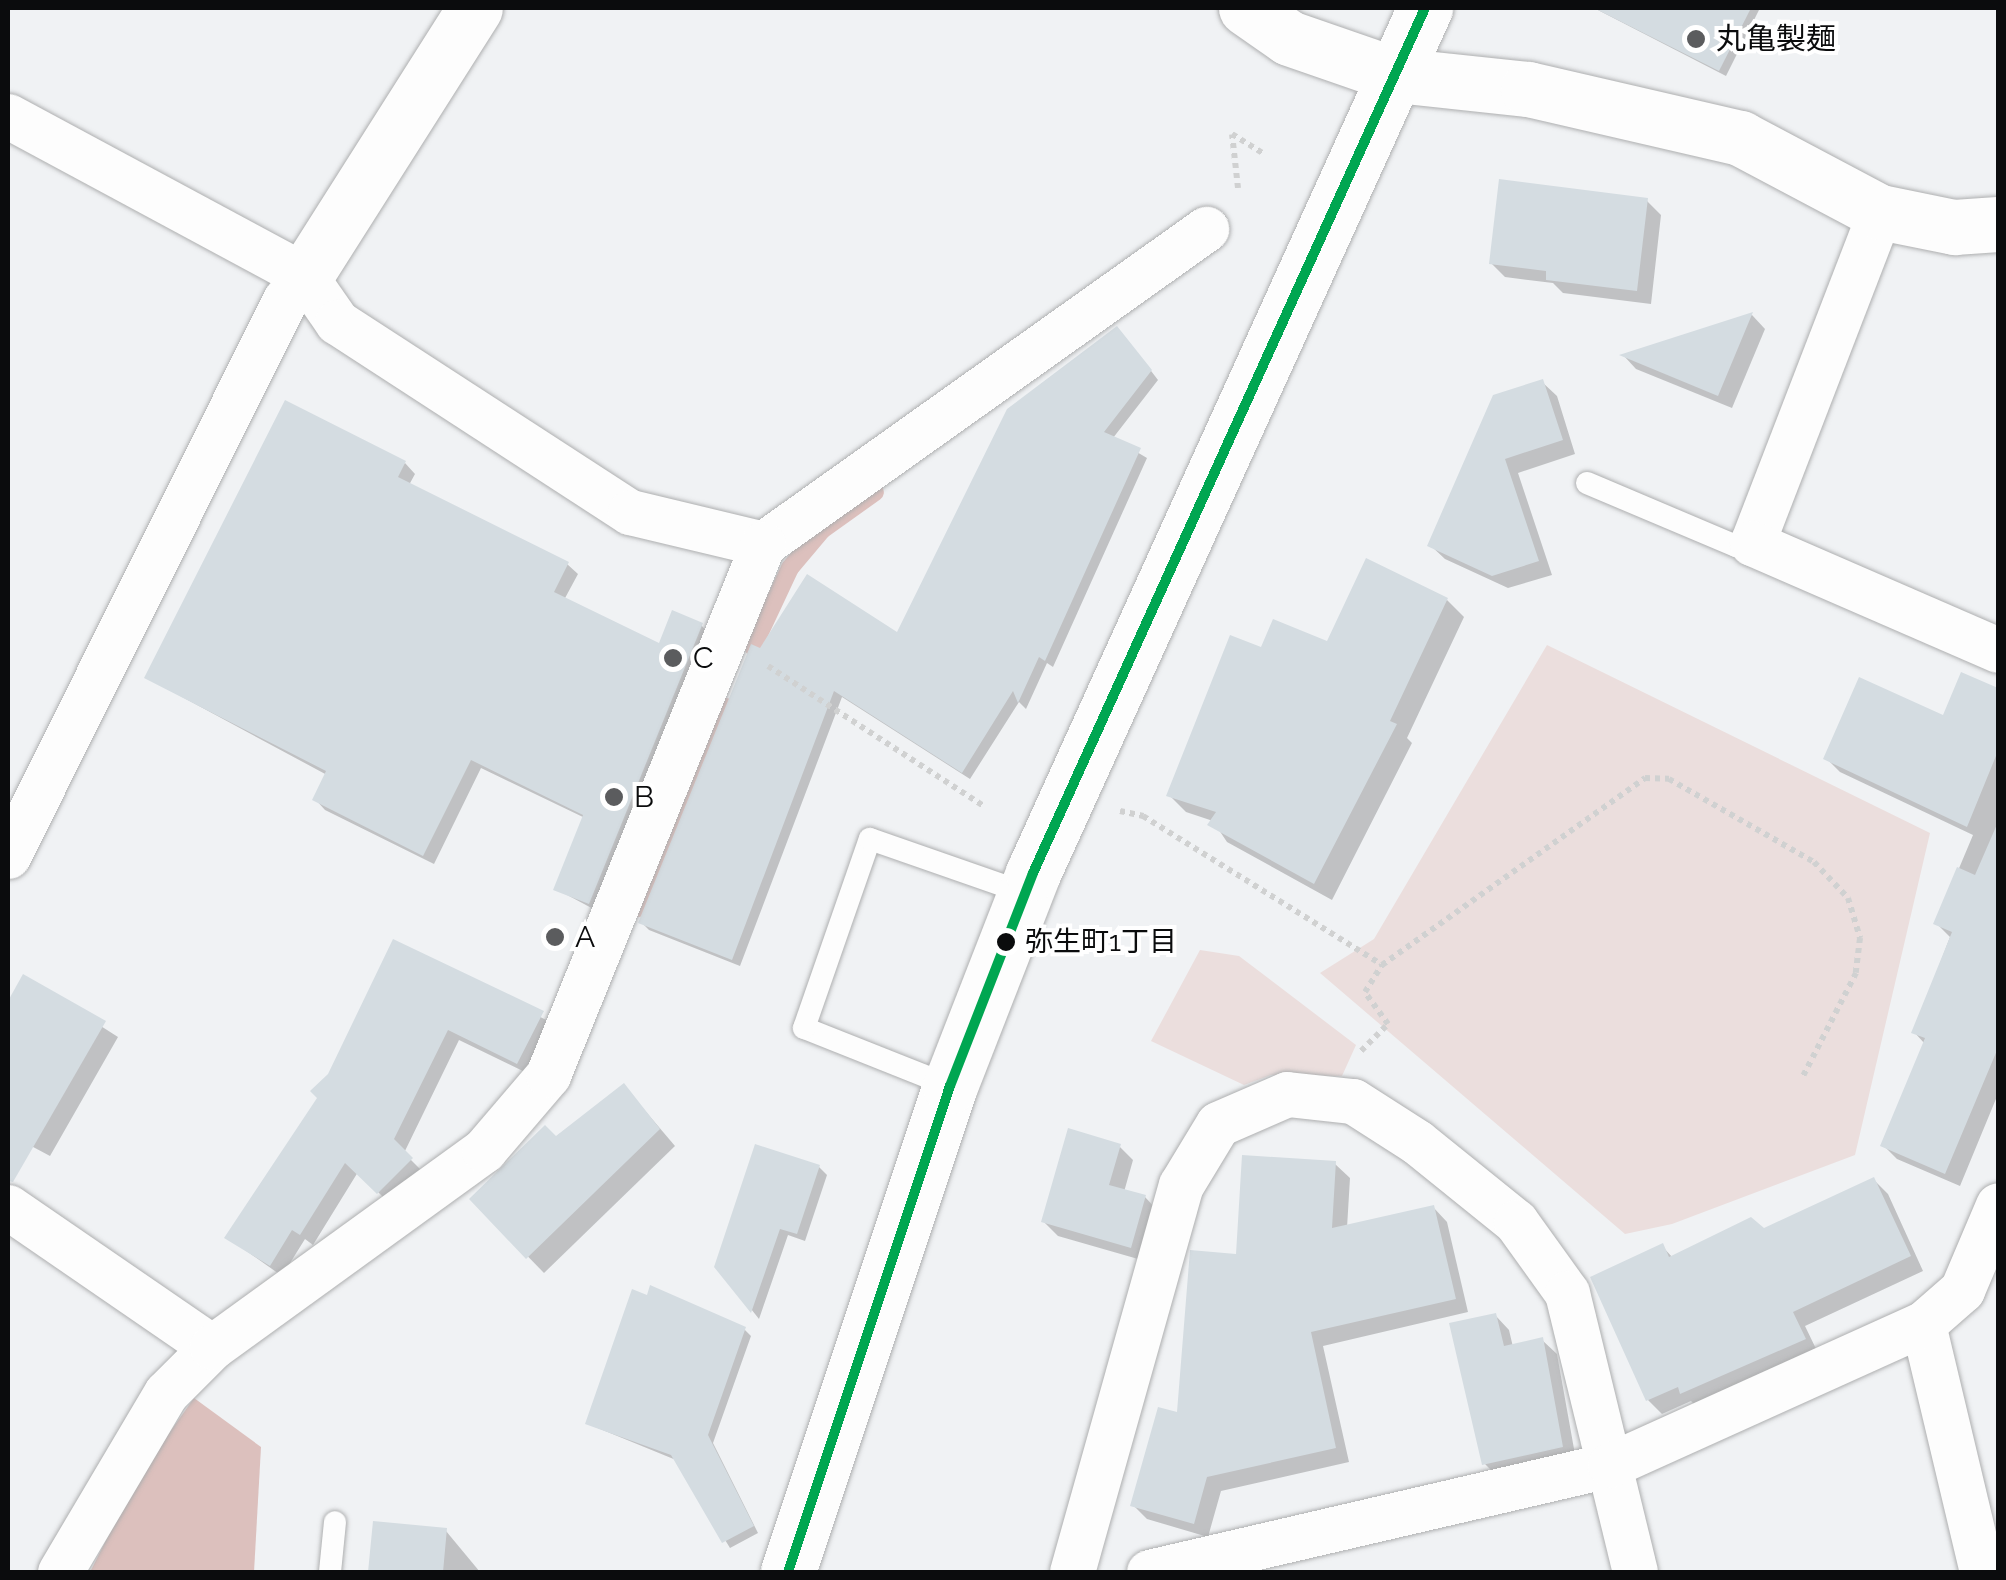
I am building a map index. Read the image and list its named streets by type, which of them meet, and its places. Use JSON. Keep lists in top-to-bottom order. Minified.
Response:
{"places":["丸亀製麺","C","B","A","弥生町1丁目"]}
